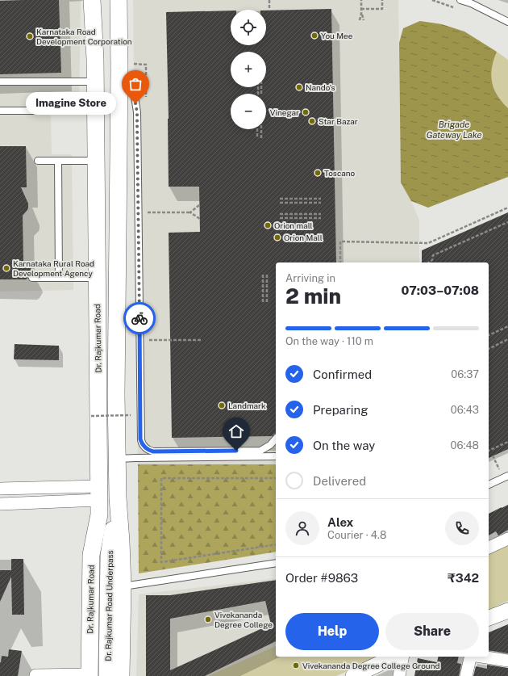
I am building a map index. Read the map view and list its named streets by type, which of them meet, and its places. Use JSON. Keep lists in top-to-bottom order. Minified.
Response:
{"streets":{"main road":["Dr. Rajkumar Road","Dr. Rajkumar Road Underpass"]},"water":["Brigade Gateway Lake"],"places":["You Mee","Karnataka Road Development Corporation","Nando's","Imagine Store","Vinegar","Star Bazar","Toscano","Orion mall","Orion Mall","Karnataka Rural Road Development Agency","Landmark","Vivekananda Degree College","Vivekananda Degree College Ground"],"page":{"map_buttons":["+","−"],"bubble":"Imagine Store","heading":["2 min","Arriving in","07:03–07:08"],"panel":["Alex","Courier · 4.8","Order #9863","₹342"],"bar":"On the way · 110 m","list":[["Confirmed","06:37"],["Preparing","06:43"],["On the way","06:48"],"Delivered"],"buttons":["Help","Share"]}}
